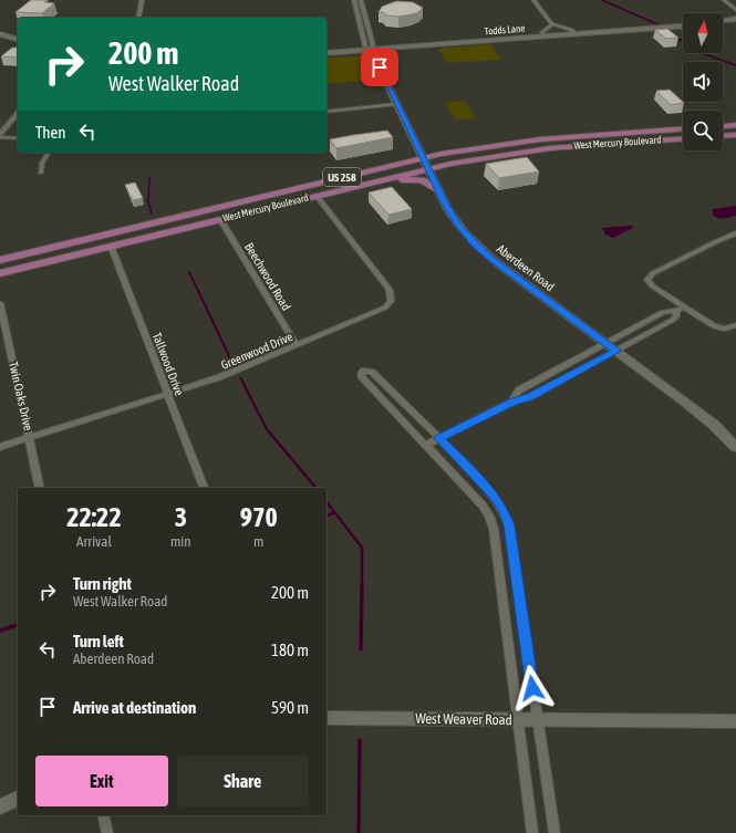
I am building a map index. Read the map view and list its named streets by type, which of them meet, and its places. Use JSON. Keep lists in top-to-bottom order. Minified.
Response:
{"streets":{"highway":["West Mercury Boulevard","US 258"],"main road":["Todds Lane","Aberdeen Road"],"street":["Beechwood Road","Greenwood Drive","Tallwood Drive","Twin Oaks Drive","West Weaver Road"]},"crossings":[["Todds Lane","Aberdeen Road"],["West Mercury Boulevard","Aberdeen Road"],["West Mercury Boulevard","Beechwood Road"],["West Mercury Boulevard","Greenwood Drive"],["West Mercury Boulevard","Tallwood Drive"],["Beechwood Road","Greenwood Drive"],["Greenwood Drive","Tallwood Drive"],["Greenwood Drive","Twin Oaks Drive"]],"north":"top","page":{"turn":["200 m","West Walker Road"],"then":"Then","eta":["22:22","Arrival","3","min","970","m"],"list":[{"name":"Turn right","note":"West Walker Road","value":"200 m"},{"name":"Turn left","note":"Aberdeen Road","value":"180 m"},{"name":"Arrive at destination","value":"590 m"}],"buttons":["Exit","Share"]}}
